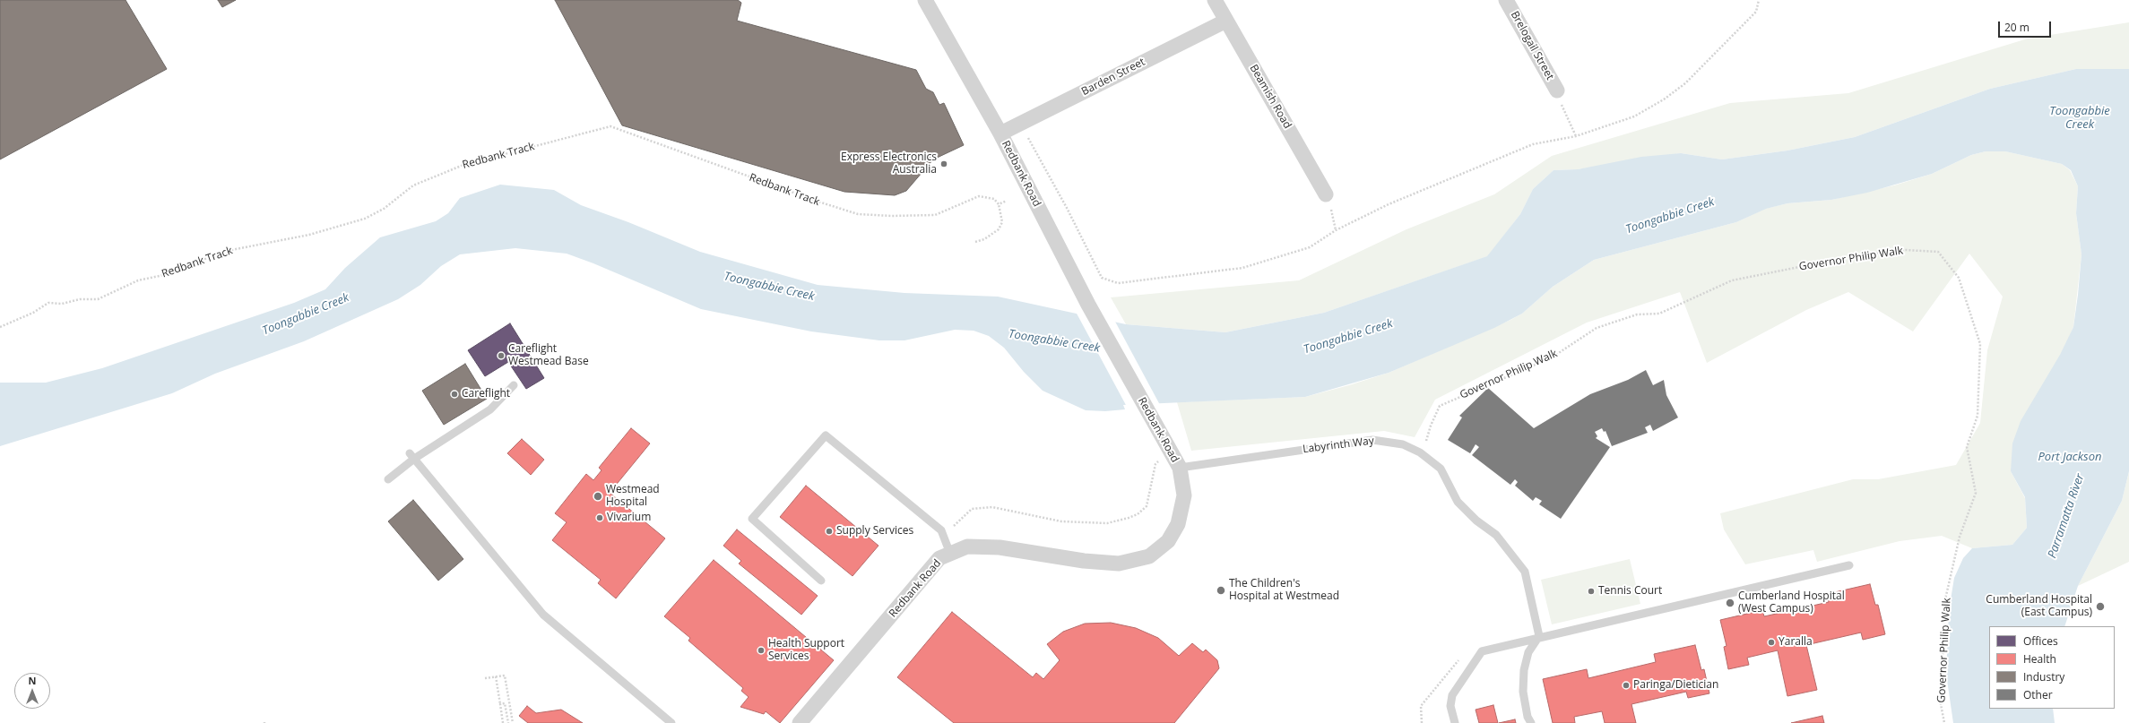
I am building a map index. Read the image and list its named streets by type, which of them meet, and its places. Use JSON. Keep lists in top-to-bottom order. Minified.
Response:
{"streets":{"street":["Brelogail Street","Barden Street","Beamish Road","Redbank Road"],"lane":["Labyrinth Way"],"path":["Redbank Track","Governor Philip Walk"]},"crossings":[["Barden Street","Beamish Road"],["Barden Street","Redbank Road"],["Redbank Road","Labyrinth Way"],["Governor Philip Walk","Labyrinth Way"]],"water":["Toongabbie Creek","Port Jackson","Parramatta River"],"places":["Express Electronics Australia","Careflight Westmead Base","Careflight","Westmead Hospital","Vivarium","Supply Services","The Children's Hospital at Westmead","Tennis Court","Cumberland Hospital (West Campus)","Cumberland Hospital (East Campus)","Yaralla","Health Support Services","Paringa/Dietician"],"legend":["Offices","Health","Industry","Other"],"scale_bar":"20 m","north":"top"}
